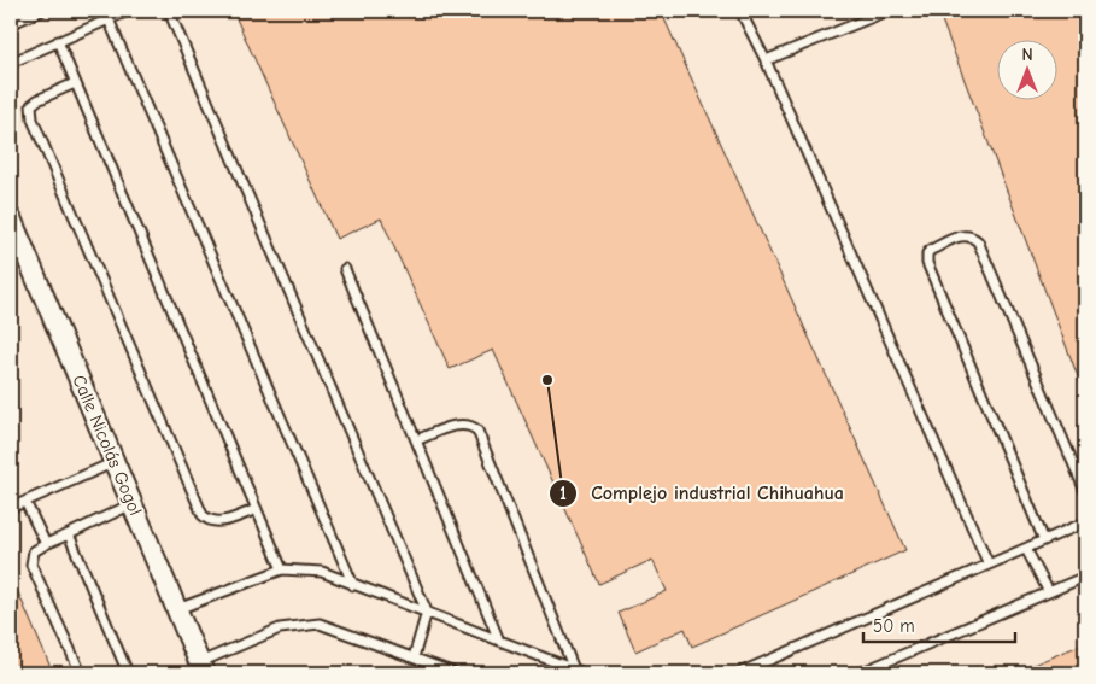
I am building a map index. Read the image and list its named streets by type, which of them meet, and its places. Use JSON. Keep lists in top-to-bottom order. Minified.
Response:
{"streets":{"street":["Calle Nicolás Gogol"]},"places":["Complejo industrial Chihuahua"],"scale_bar":"50 m","north":"top"}
